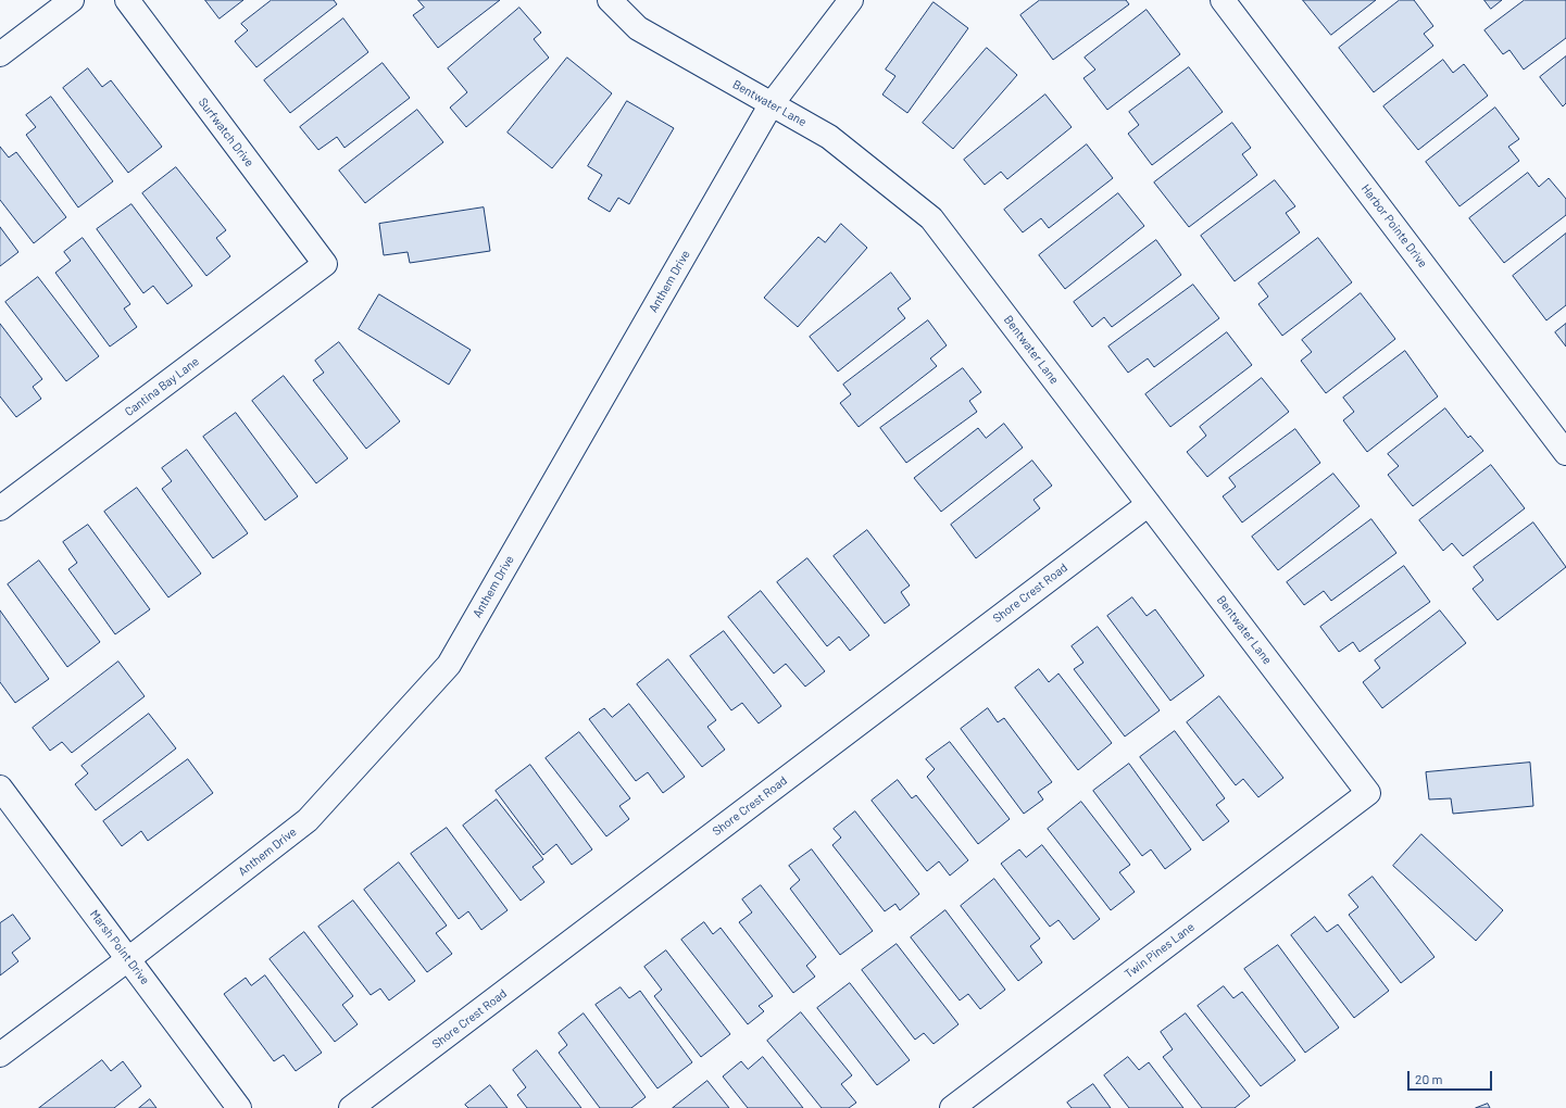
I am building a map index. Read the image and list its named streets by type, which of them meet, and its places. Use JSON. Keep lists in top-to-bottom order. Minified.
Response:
{"streets":{"street":["Bentwater Lane","Surfwatch Drive","Harbor Pointe Drive","Anthem Drive","Cantina Bay Lane","Shore Crest Road","Marsh Point Drive","Twin Pines Lane"]},"crossings":[["Bentwater Lane","Anthem Drive"],["Bentwater Lane","Shore Crest Road"],["Bentwater Lane","Twin Pines Lane"],["Surfwatch Drive","Cantina Bay Lane"],["Anthem Drive","Marsh Point Drive"]],"scale_bar":"20 m"}
